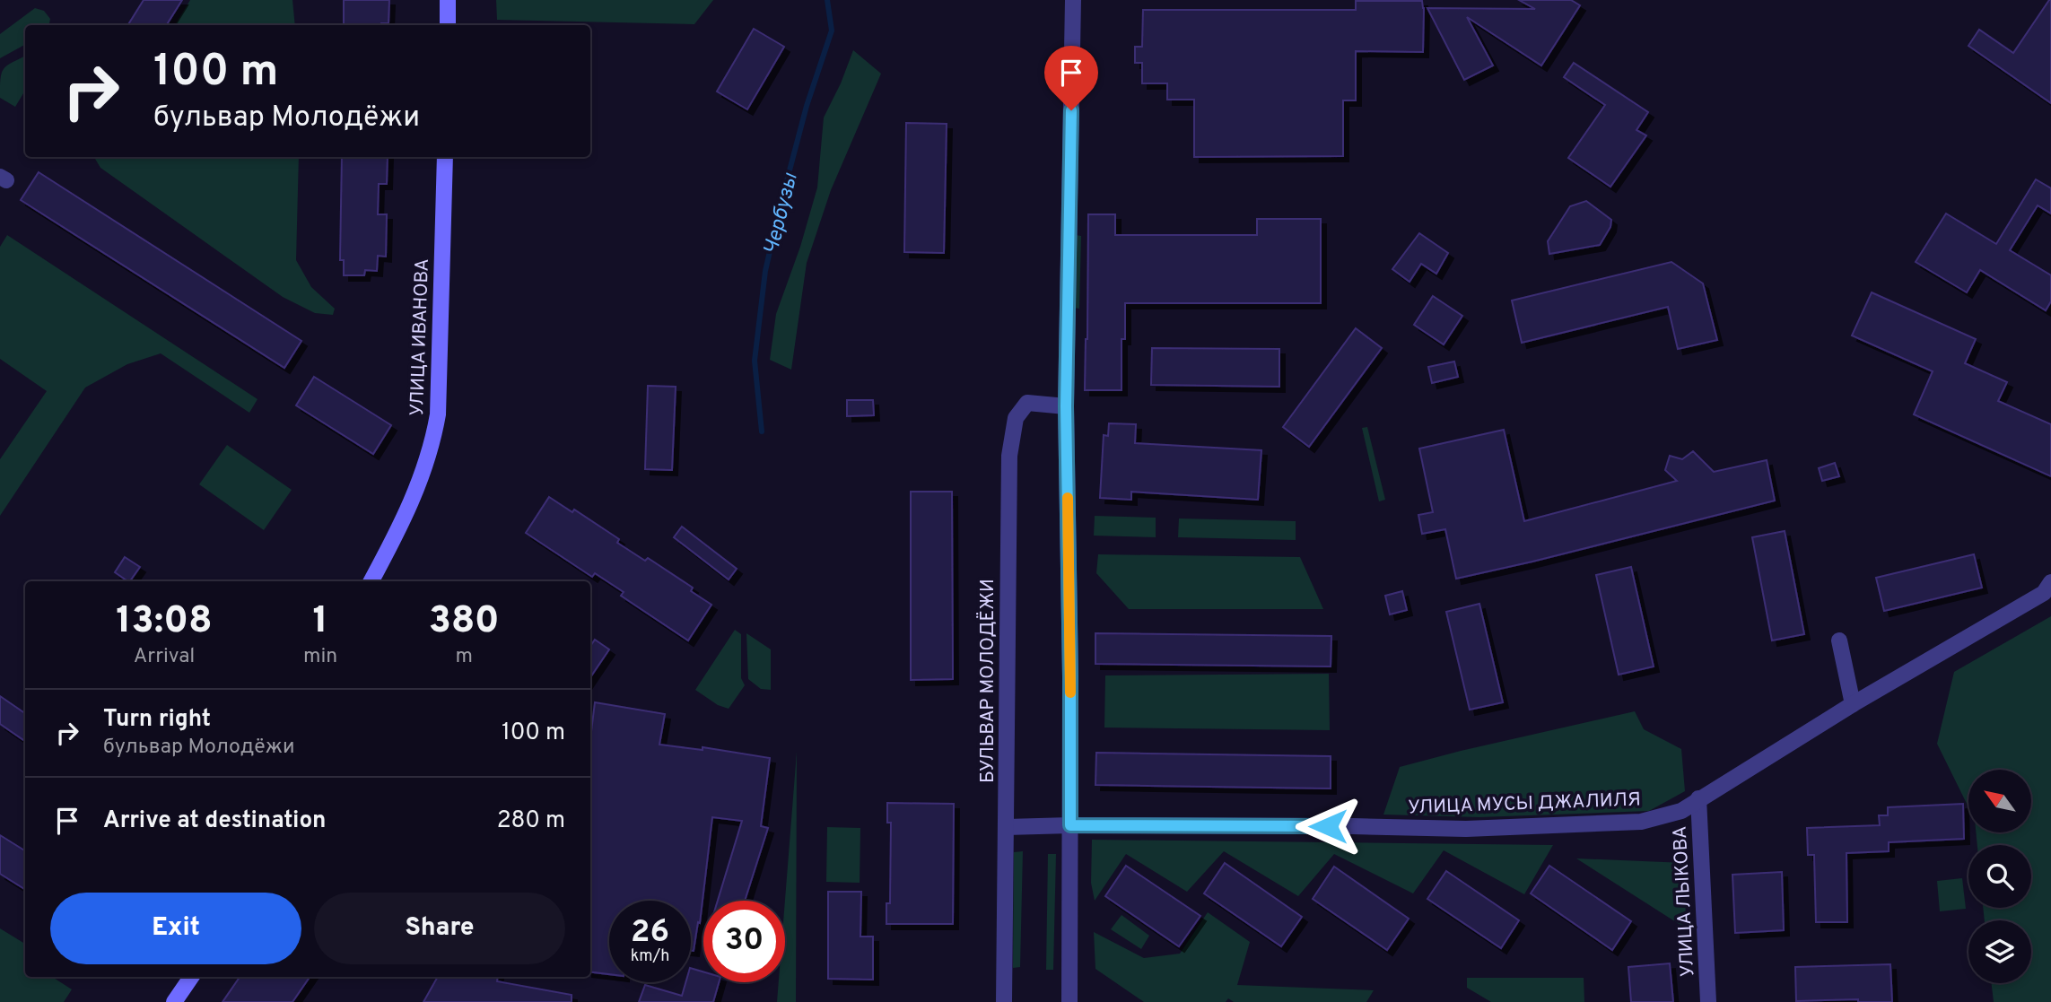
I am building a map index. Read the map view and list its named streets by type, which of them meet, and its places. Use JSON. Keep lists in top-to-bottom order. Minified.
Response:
{"streets":{"street":["УЛИЦА ИВАНОВА","БУЛЬВАР МОЛОДЁЖИ","УЛИЦА МУСЫ ДЖАЛИЛЯ","УЛИЦА ЛЫКОВА"]},"crossings":[["БУЛЬВАР МОЛОДЁЖИ","УЛИЦА МУСЫ ДЖАЛИЛЯ"],["УЛИЦА МУСЫ ДЖАЛИЛЯ","УЛИЦА ЛЫКОВА"]],"water":["Чербузы"],"north":"top left","page":{"turn":["100 m","бульвар Молодёжи"],"eta":["13:08","Arrival","1","min","380","m"],"list":[{"name":"Turn right","note":"бульвар Молодёжи","value":"100 m"},{"name":"Arrive at destination","value":"280 m"}],"buttons":["Exit","Share"],"speed":"26 km/h","limit":"30"}}
